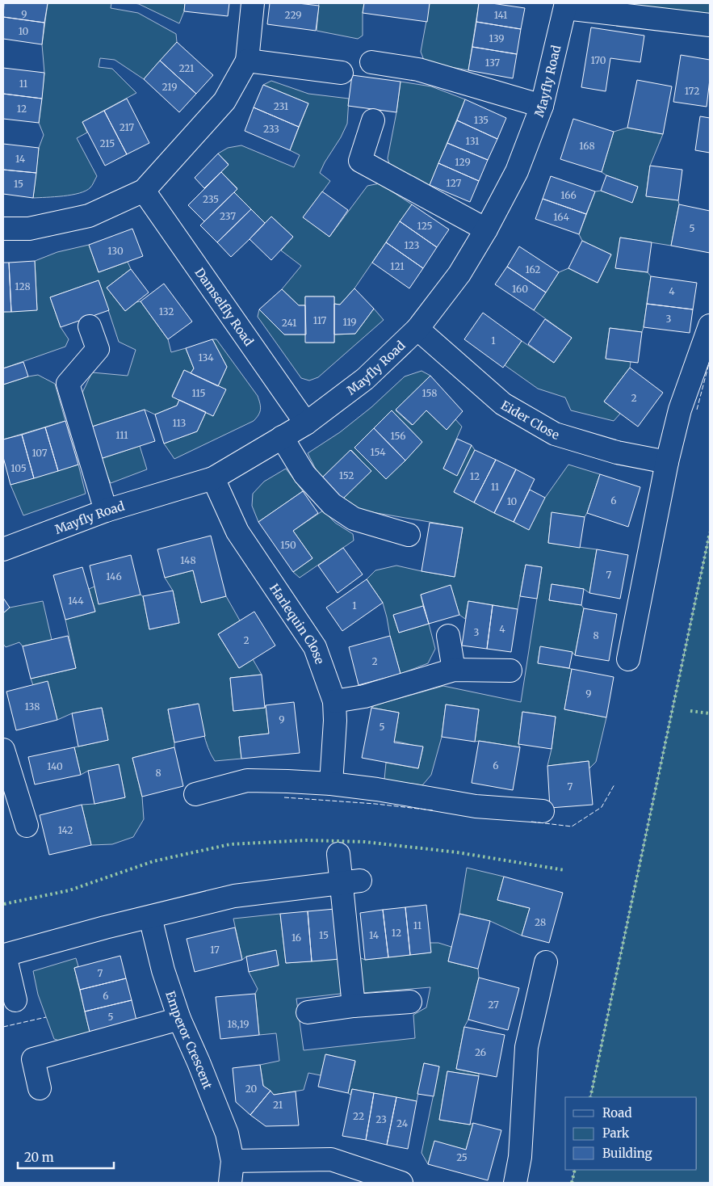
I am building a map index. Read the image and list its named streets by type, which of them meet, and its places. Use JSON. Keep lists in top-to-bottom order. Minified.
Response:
{"streets":{"street":["Mayfly Road","Damselfly Road","Eider Close","Harlequin Close","Emperor Crescent"]},"crossings":[["Mayfly Road","Damselfly Road"],["Mayfly Road","Eider Close"],["Mayfly Road","Harlequin Close"]],"house_numbers":["9","229","141","10","139","170","137","221","11","219","172","231","12","135","217","233","131","215","168","14","129","127","15","166","235","237","164","125","5","123","130","121","162","128","160","4","132","3","117","119","241","1","134","115","158","2","113","111","156","154","107","105","152","12","11","6","10","150","148","7","146","144","1","4","3","8","2","2","9","138","9","5","6","140","8","7","142","28","11","12","15","14","16","17","7","6","27","5","18,19","26","20","21","22","23","24","25"],"legend":["Road","Park","Building"],"scale_bar":"20 m"}
